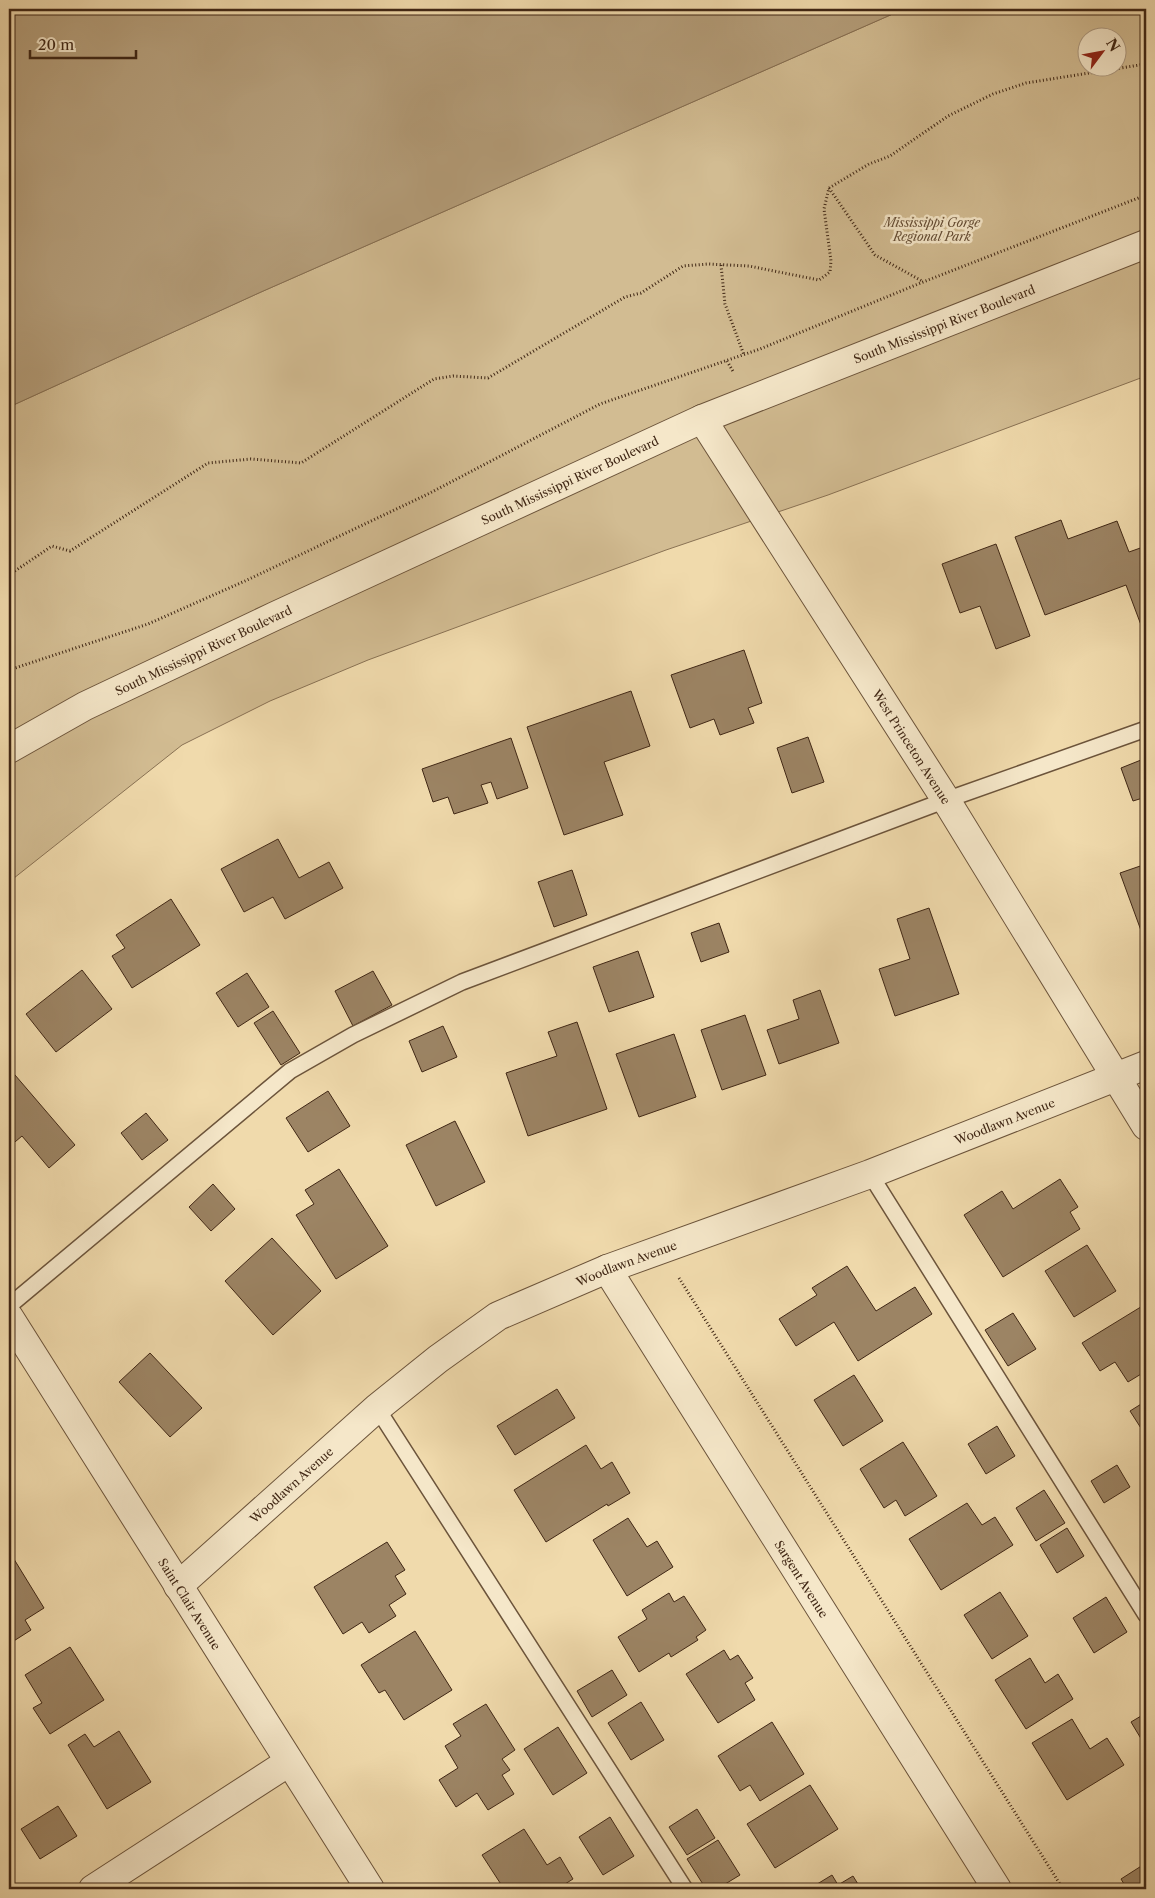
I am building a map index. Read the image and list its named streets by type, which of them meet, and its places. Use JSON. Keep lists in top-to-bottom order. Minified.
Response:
{"streets":{"street":["South Mississippi River Boulevard","West Princeton Avenue","Woodlawn Avenue","Sargent Avenue","Saint Clair Avenue"]},"crossings":[["South Mississippi River Boulevard","West Princeton Avenue"],["West Princeton Avenue","Woodlawn Avenue"],["Woodlawn Avenue","Sargent Avenue"],["Woodlawn Avenue","Saint Clair Avenue"]],"parks":["Mississippi Gorge Regional Park"],"scale_bar":"20 m","north":"top right"}
